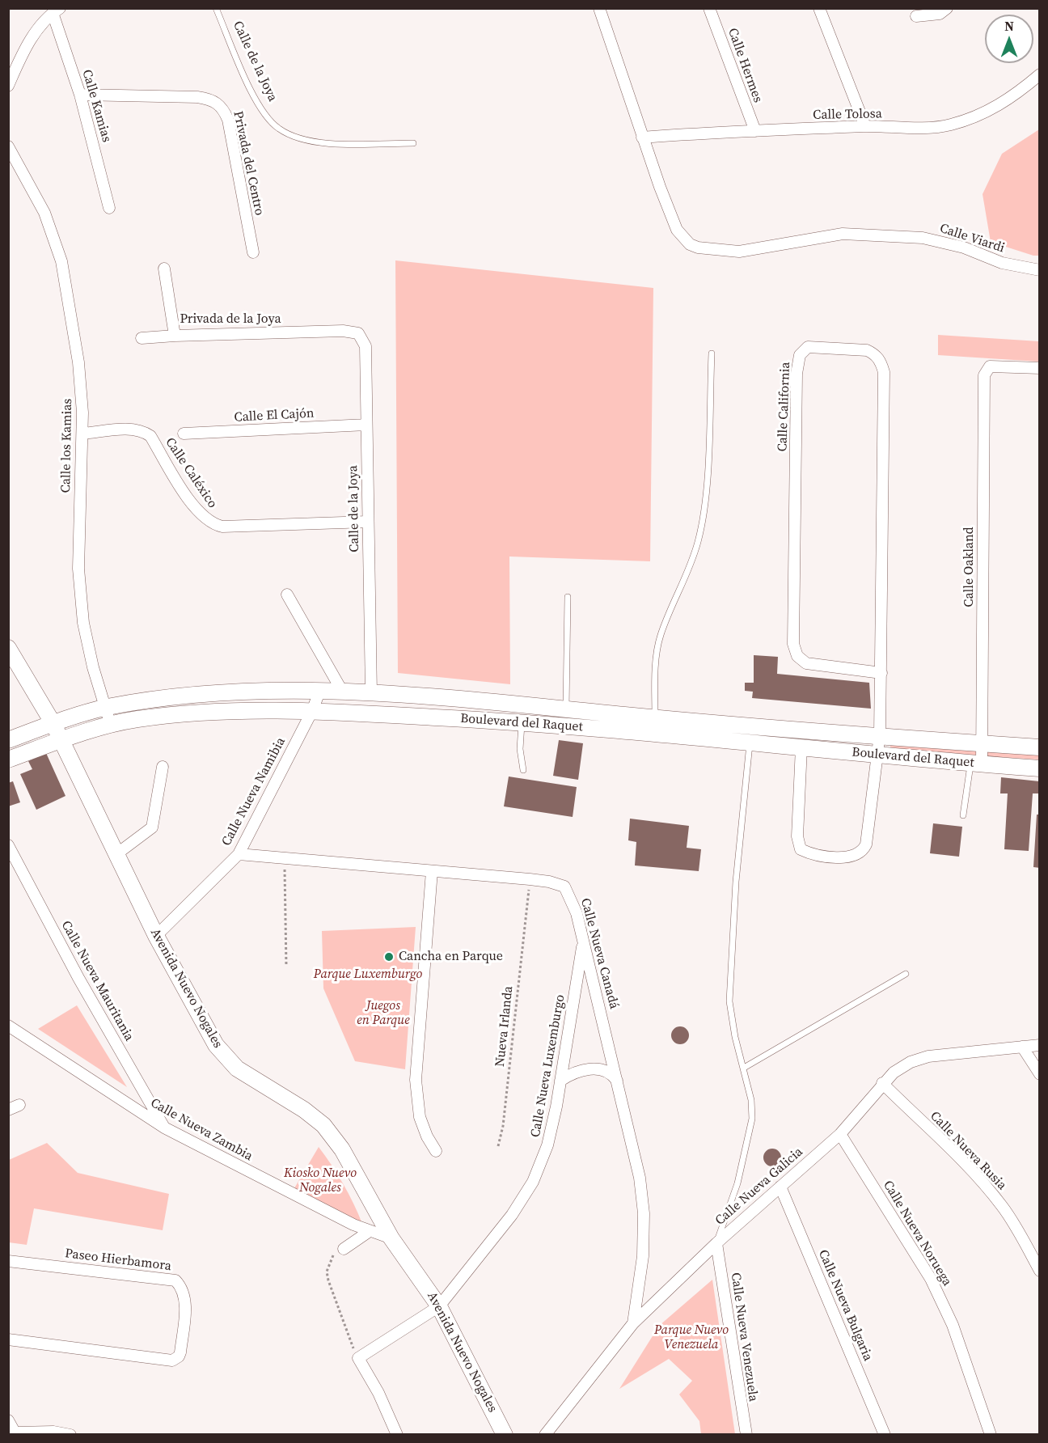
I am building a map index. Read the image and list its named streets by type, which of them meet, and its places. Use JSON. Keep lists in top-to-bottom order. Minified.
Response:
{"streets":{"street":["Calle de la Joya","Calle Hermes","Calle Kamias","Calle Tolosa","Privada del Centro","Calle Viardi","Privada de la Joya","Calle California","Calle El Cajón","Calle los Kamias","Calle Caléxico","Calle Oakland","Boulevard del Raquet","Calle Nueva Namibia","Calle Nueva Canadá","Calle Nueva Mauritania","Avenida Nuevo Nogales","Calle Nueva Luxemburgo","Calle Nueva Zambia","Calle Nueva Rusia","Calle Nueva Galicia","Calle Nueva Noruega","Paseo Hierbamora","Calle Nueva Bulgaria","Calle Nueva Venezuela"],"path":["Nueva Irlanda"]},"crossings":[["Calle de la Joya","Privada de la Joya"],["Calle de la Joya","Calle El Cajón"],["Calle de la Joya","Calle Caléxico"],["Calle de la Joya","Boulevard del Raquet"],["Calle Hermes","Calle Tolosa"],["Calle Kamias","Privada del Centro"],["Calle Tolosa","Calle Viardi"],["Calle California","Boulevard del Raquet"],["Calle los Kamias","Calle Caléxico"],["Calle los Kamias","Boulevard del Raquet"],["Calle Oakland","Boulevard del Raquet"],["Boulevard del Raquet","Calle Nueva Namibia"],["Boulevard del Raquet","Avenida Nuevo Nogales"],["Calle Nueva Namibia","Calle Nueva Canadá"],["Calle Nueva Namibia","Avenida Nuevo Nogales"],["Calle Nueva Canadá","Nueva Irlanda"],["Calle Nueva Canadá","Calle Nueva Luxemburgo"],["Calle Nueva Canadá","Calle Nueva Galicia"],["Calle Nueva Mauritania","Calle Nueva Zambia"],["Avenida Nuevo Nogales","Calle Nueva Luxemburgo"],["Avenida Nuevo Nogales","Calle Nueva Zambia"],["Calle Nueva Rusia","Calle Nueva Galicia"],["Calle Nueva Galicia","Calle Nueva Noruega"],["Calle Nueva Galicia","Calle Nueva Bulgaria"],["Calle Nueva Galicia","Calle Nueva Venezuela"]],"parks":["Parque Luxemburgo","Juegos en Parque","Kiosko Nuevo Nogales","Parque Nuevo Venezuela"],"places":["Cancha en Parque"],"north":"top"}
